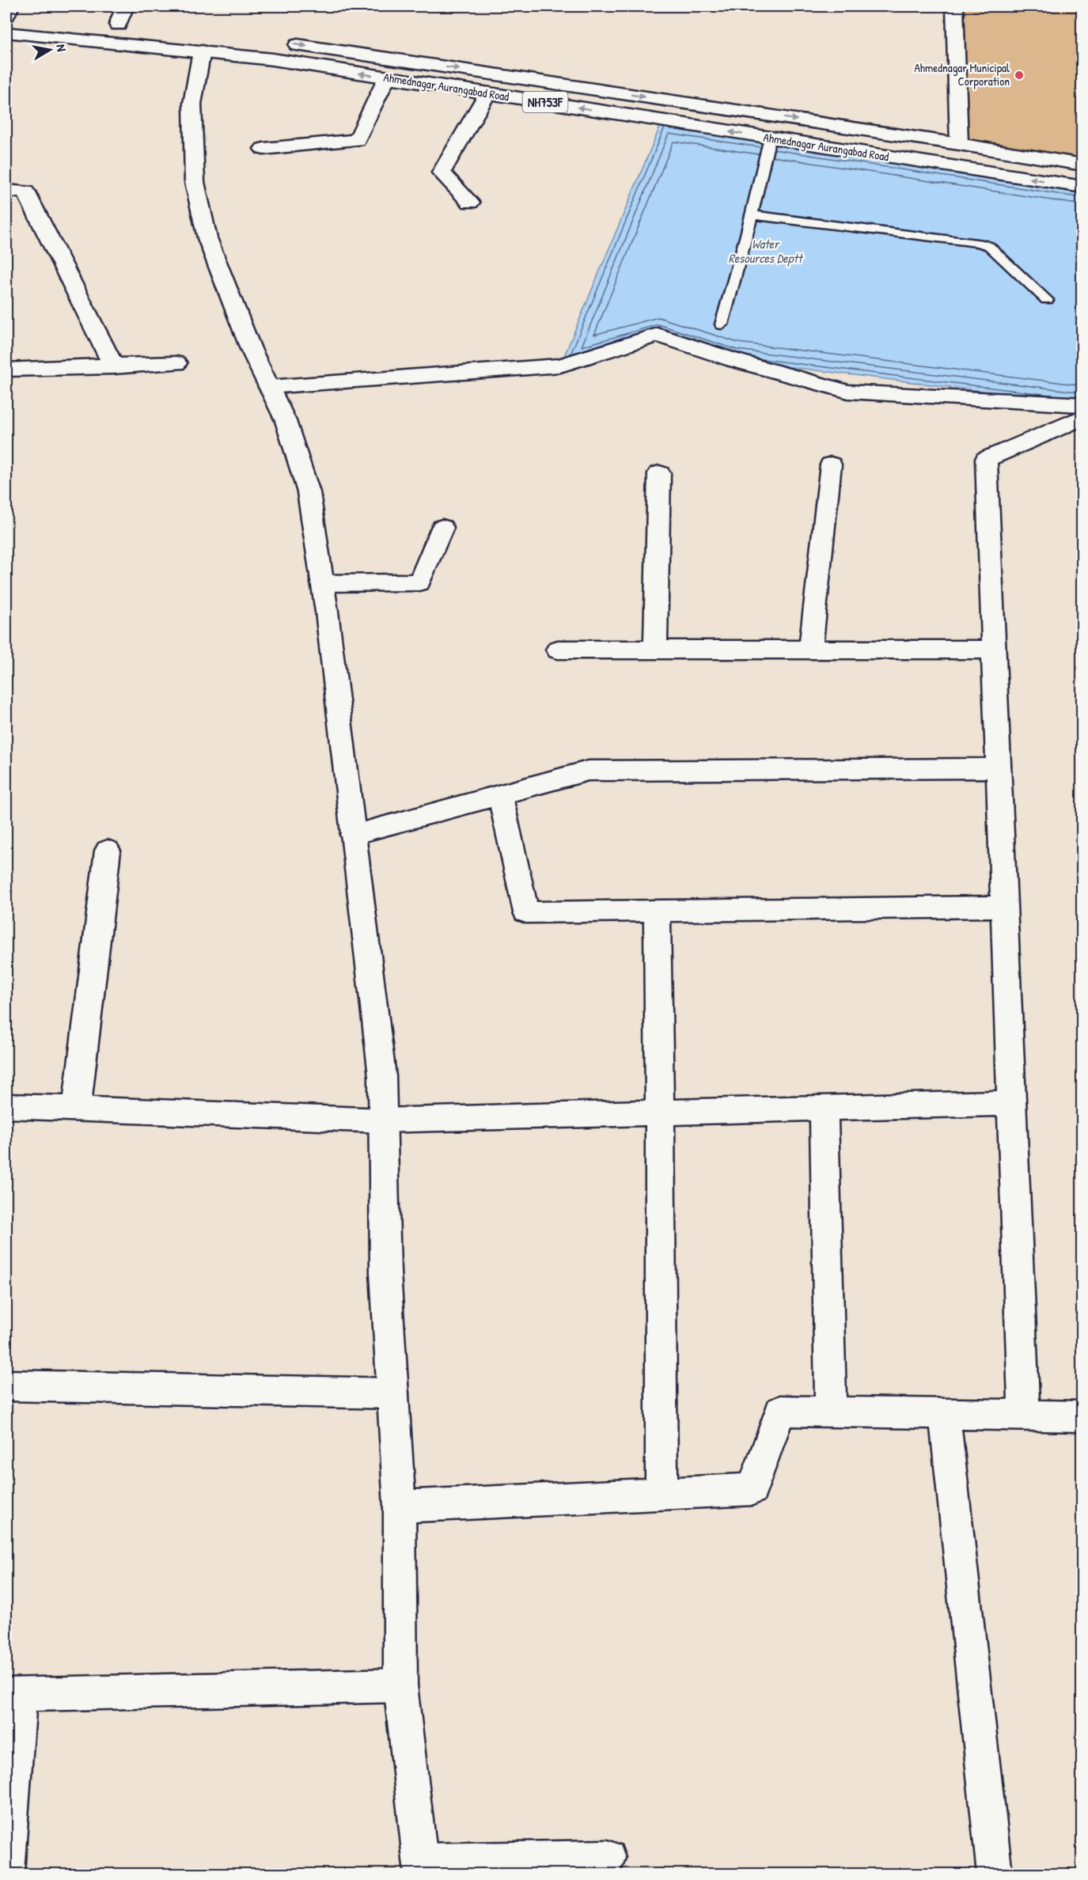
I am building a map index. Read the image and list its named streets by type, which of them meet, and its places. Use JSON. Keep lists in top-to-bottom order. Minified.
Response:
{"streets":{"main road":["Ahmednagar Aurangabad Road","NH753F"]},"water":["Water Resources Deptt"],"places":["Ahmednagar Municipal Corporation"],"north":"right"}
